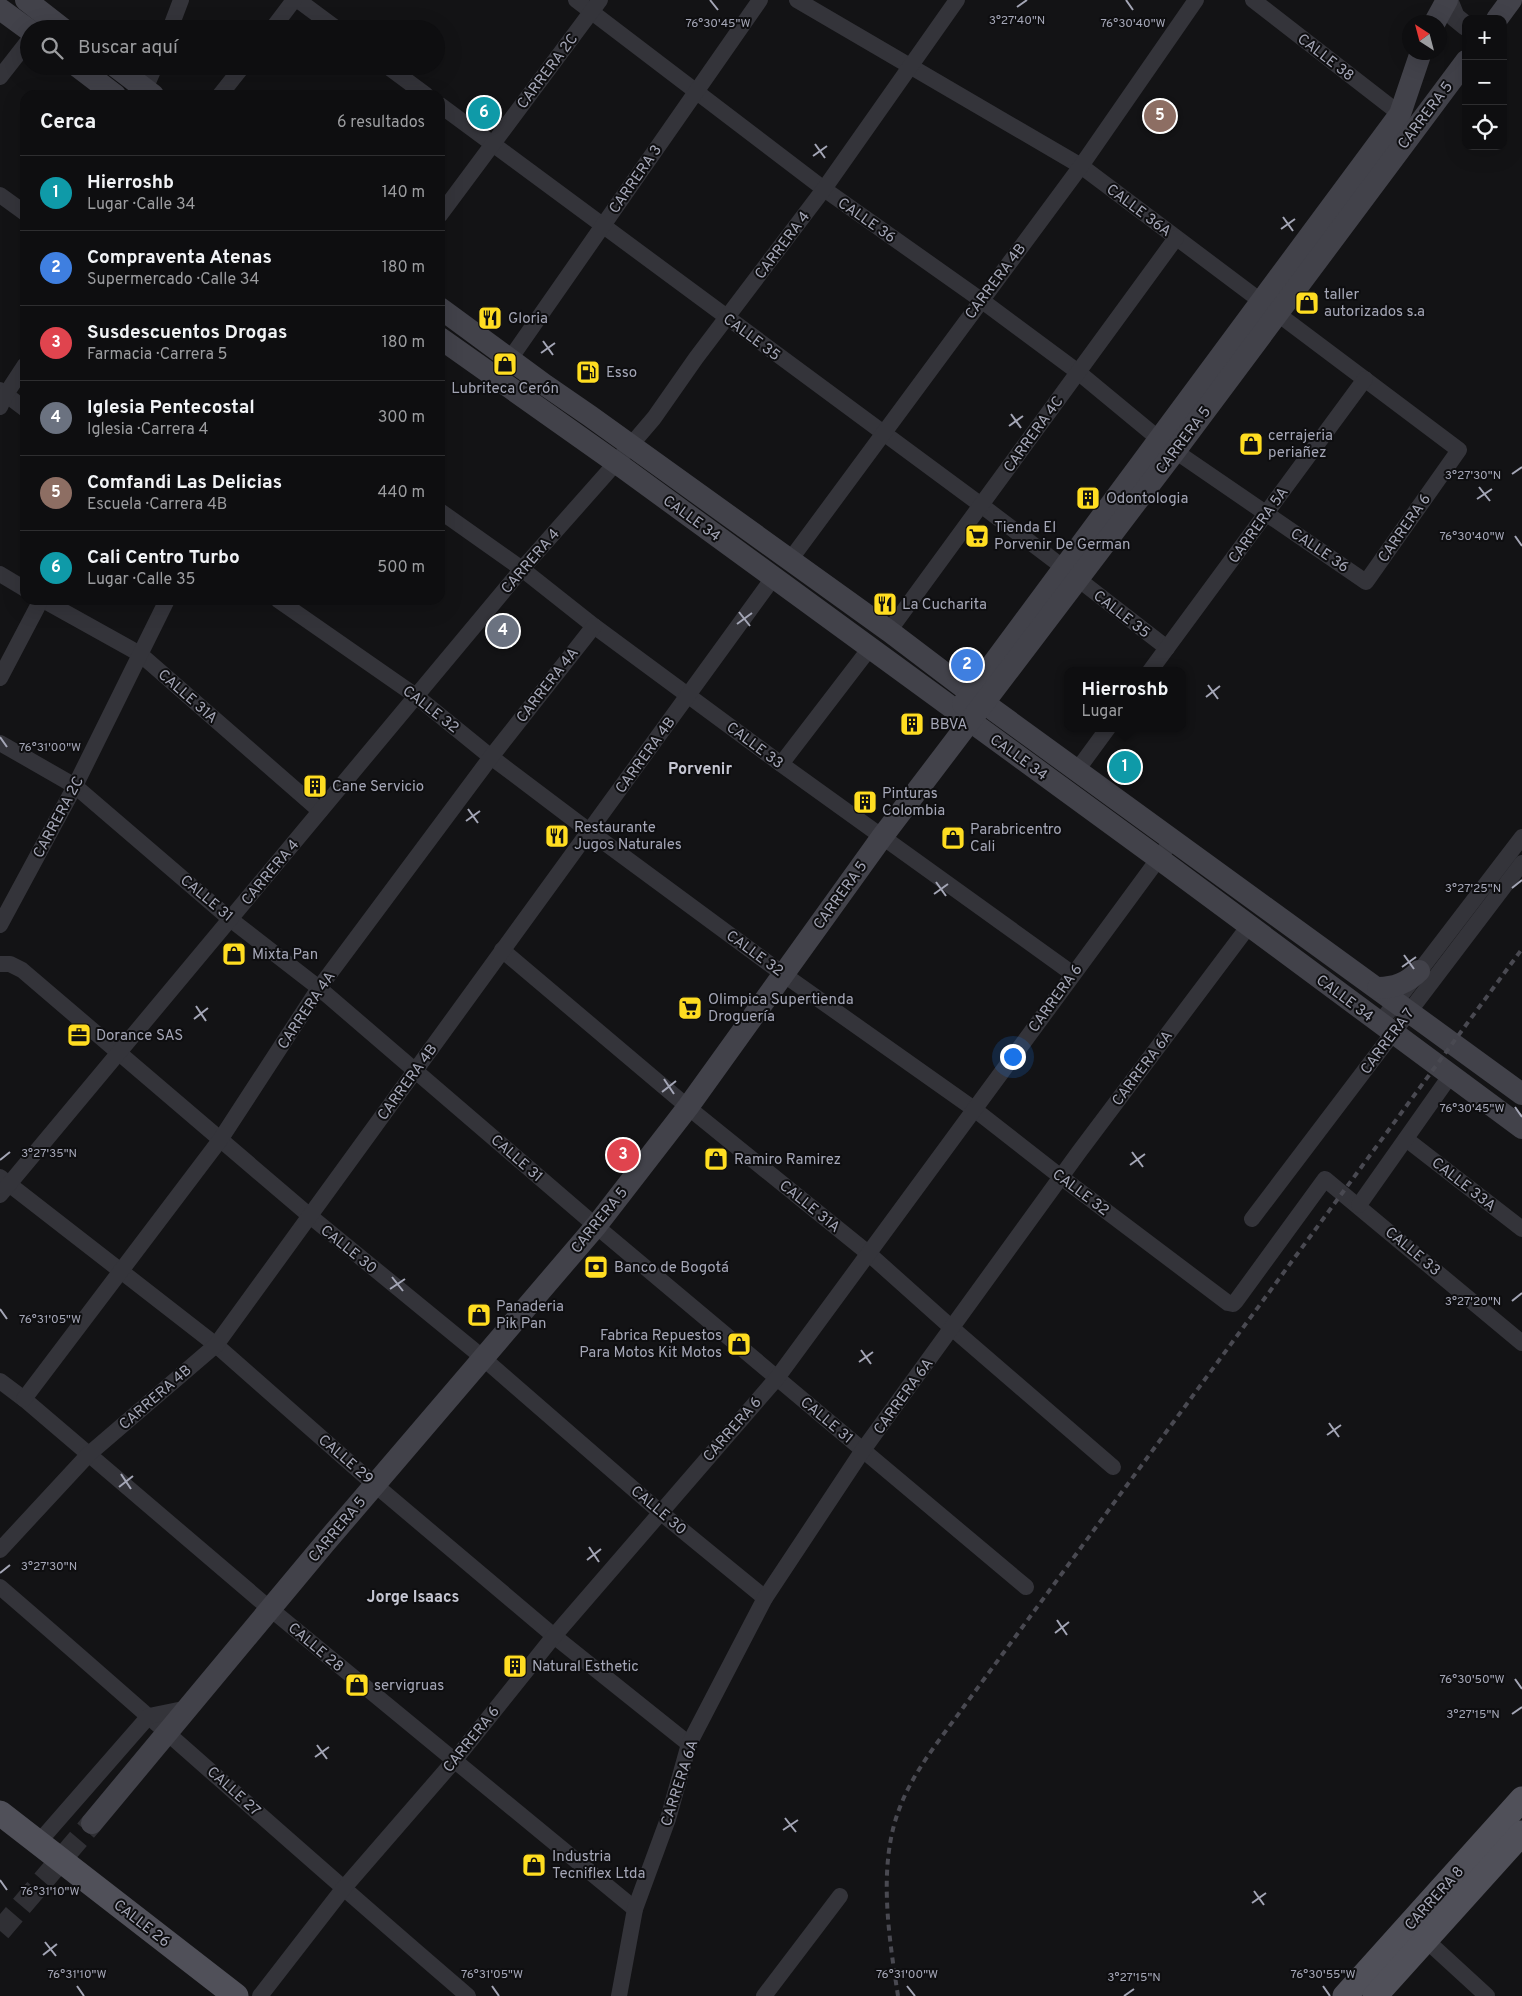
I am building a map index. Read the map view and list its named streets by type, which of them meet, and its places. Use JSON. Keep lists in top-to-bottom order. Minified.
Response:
{"streets":{"main road":["CARRERA 5","CALLE 34","CARRERA 8","CALLE 26"],"street":["CALLE 38","CARRERA 2C","CARRERA 3","CALLE 36A","CALLE 36","CARRERA 4","CARRERA 4B","CALLE 35","CARRERA 4C","CARRERA 5A","CARRERA 6","CARRERA 4A","CALLE 31A","CALLE 32","CALLE 33","CALLE 31","CARRERA 7","CARRERA 6A","CALLE 33A","CALLE 30","CALLE 29","CALLE 28","CALLE 27"]},"crossings":[["CALLE 38","CARRERA 5"],["CARRERA 2C","CALLE 36"],["CARRERA 2C","CALLE 35"],["CARRERA 2C","CALLE 31A"],["CARRERA 2C","CALLE 31"],["CARRERA 5","CALLE 36A"],["CARRERA 5","CALLE 36"],["CARRERA 5","CALLE 35"],["CARRERA 5","CALLE 34"],["CARRERA 5","CALLE 31A"],["CARRERA 5","CALLE 32"],["CARRERA 5","CALLE 33"],["CARRERA 5","CALLE 31"],["CARRERA 5","CALLE 30"],["CARRERA 5","CALLE 29"],["CARRERA 5","CALLE 28"],["CARRERA 5","CALLE 27"],["CARRERA 3","CALLE 36"],["CARRERA 3","CALLE 35"],["CARRERA 3","CALLE 34"],["CALLE 36A","CARRERA 4"],["CALLE 36A","CARRERA 4B"],["CALLE 36A","CARRERA 4C"],["CALLE 36A","CARRERA 5A"],["CALLE 36A","CARRERA 6"],["CALLE 36","CARRERA 4"],["CALLE 36","CARRERA 4B"],["CALLE 36","CARRERA 4C"],["CALLE 36","CARRERA 5A"],["CALLE 36","CARRERA 6"],["CARRERA 4","CALLE 35"],["CARRERA 4","CALLE 34"],["CARRERA 4","CALLE 31A"],["CARRERA 4","CALLE 32"],["CARRERA 4","CALLE 33"],["CARRERA 4","CALLE 31"],["CARRERA 4","CALLE 30"],["CARRERA 4","CALLE 29"],["CARRERA 4B","CALLE 35"],["CARRERA 4B","CALLE 34"],["CARRERA 4B","CALLE 31A"],["CARRERA 4B","CALLE 32"],["CARRERA 4B","CALLE 33"],["CARRERA 4B","CALLE 31"],["CARRERA 4B","CALLE 30"],["CARRERA 4B","CALLE 29"],["CARRERA 4B","CALLE 28"],["CALLE 35","CARRERA 4C"],["CALLE 35","CARRERA 5A"],["CARRERA 4C","CALLE 34"],["CALLE 34","CARRERA 6"],["CALLE 34","CARRERA 7"],["CALLE 34","CARRERA 6A"],["CARRERA 6","CALLE 31A"],["CARRERA 6","CALLE 32"],["CARRERA 6","CALLE 33"],["CARRERA 6","CALLE 31"],["CARRERA 6","CALLE 30"],["CARRERA 6","CALLE 29"],["CARRERA 6","CALLE 28"],["CARRERA 6","CALLE 27"],["CARRERA 4A","CALLE 32"],["CARRERA 4A","CALLE 33"],["CARRERA 4A","CALLE 31"],["CARRERA 4A","CALLE 30"],["CARRERA 4A","CALLE 29"],["CARRERA 4A","CALLE 28"],["CALLE 31A","CARRERA 6A"],["CALLE 32","CALLE 33"],["CALLE 32","CARRERA 6A"],["CALLE 31","CARRERA 6A"],["CARRERA 6A","CALLE 30"],["CARRERA 6A","CALLE 29"],["CARRERA 6A","CALLE 28"]],"districts":["Porvenir","Jorge Isaacs"],"places":{"shop":["taller autorizados s.a","Lubriteca Cerón","cerrajeria periañez","Parabricentro Cali","Mixta Pan","Ramiro Ramirez","Panaderia Pik Pan","Fabrica Repuestos Para Motos Kit Motos","servigruas","Industria Tecniflex Ltda"],"restaurant":["Gloria","La Cucharita","Restaurante Jugos Naturales"],"fuel station":["Esso"],"building":["Odontologia","BBVA","Cane Servicio","Pinturas Colombia","Natural Esthetic"],"supermarket":["Tienda El Porvenir De German","Olimpica Supertienda Droguería"],"office":["Dorance SAS"],"bank":["Banco de Bogotá"]},"north":"top left","page":{"map_buttons":["+","−"],"search":"Buscar aquí","heading":["Cerca","6 resultados"],"pins":["6","5","4","2","1","3"],"list":[{"mark":"1","name":"Hierroshb","note":"Lugar · Calle 34","value":"140 m"},{"mark":"2","name":"Compraventa Atenas","note":"Supermercado · Calle 34","value":"180 m"},{"mark":"3","name":"Susdescuentos Drogas","note":"Farmacia · Carrera 5","value":"180 m"},{"mark":"4","name":"Iglesia Pentecostal","note":"Iglesia · Carrera 4","value":"300 m"},{"mark":"5","name":"Comfandi Las Delicias","note":"Escuela · Carrera 4B","value":"440 m"},{"mark":"6","name":"Cali Centro Turbo","note":"Lugar · Calle 35","value":"500 m"}],"popup":["Hierroshb","Lugar"]},"coordinates":["3°27'40\"N","76°30'45\"W","76°30'40\"W","3°27'30\"N","76°31'00\"W","3°27'25\"N","3°27'35\"N","3°27'20\"N","76°31'05\"W","76°30'50\"W","3°27'15\"N","76°31'10\"W","76°30'55\"W"]}
